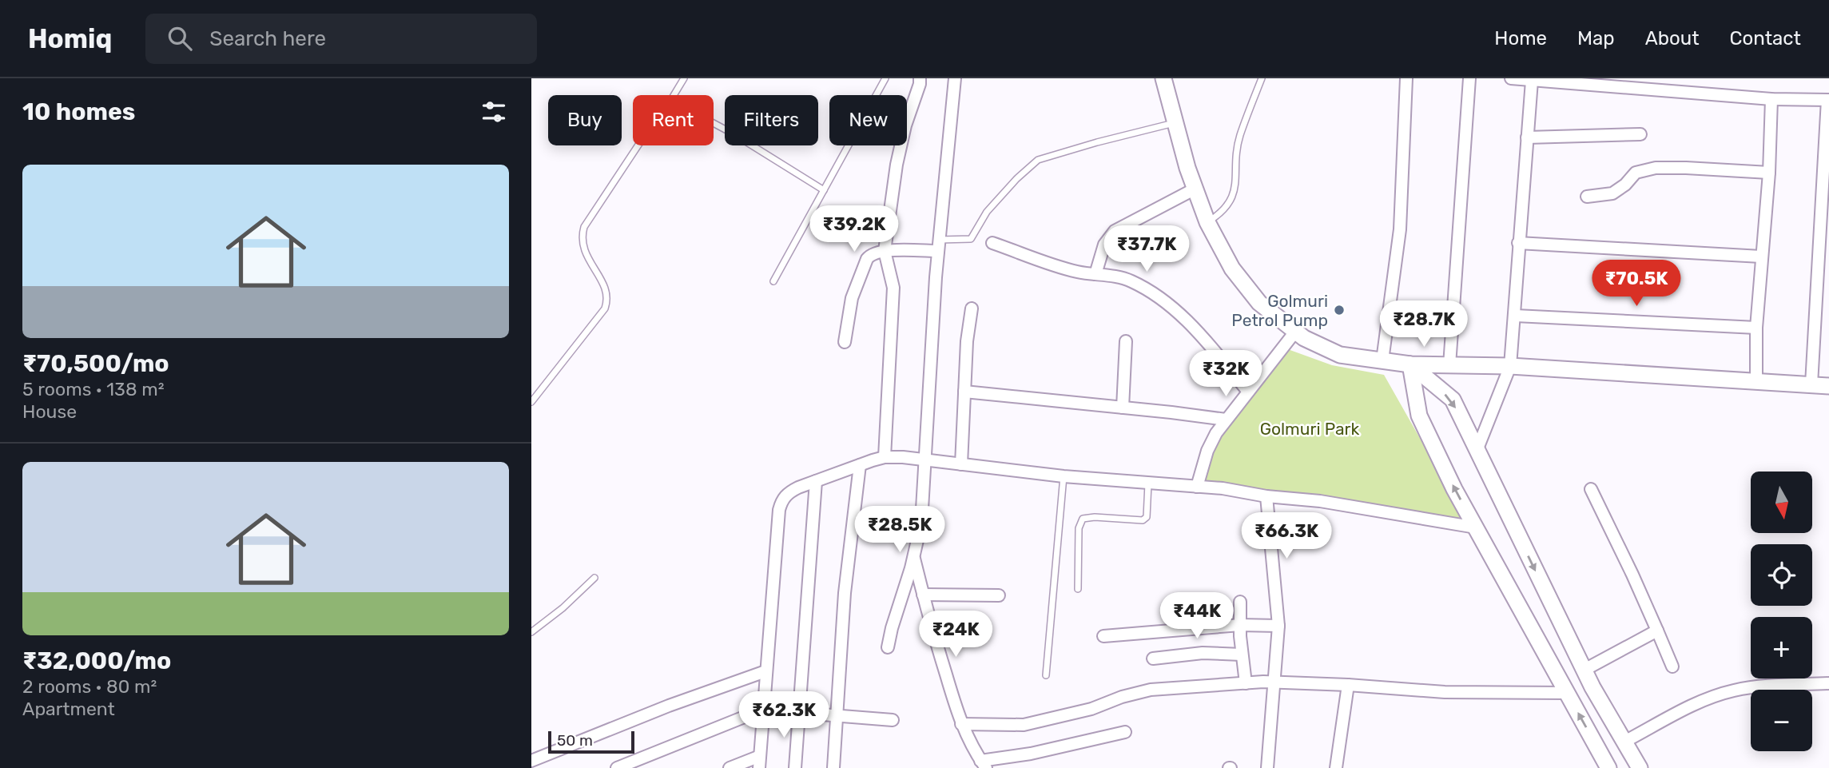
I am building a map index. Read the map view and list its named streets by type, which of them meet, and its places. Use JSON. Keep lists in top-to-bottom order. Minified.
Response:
{"parks":["Golmuri Park"],"places":["Golmuri Petrol Pump"],"scale_bar":"50 m","north":"bottom","page":{"header":"Homiq","search":"Search here","nav":["Home","Map","About","Contact"],"heading":"10 homes","chip":["Buy","Rent","Filters","New"],"list":[{"name":"₹70,500/mo","note":"5 rooms · 138 m² · House"},{"name":"₹32,000/mo","note":"2 rooms · 80 m² · Apartment"}],"price":["₹39.2K","₹37.7K","₹70.5K","₹28.7K","₹32K","₹28.5K","₹66.3K","₹44K","₹24K","₹62.3K"],"map_buttons":["+","−"],"scale":"50 m"}}
